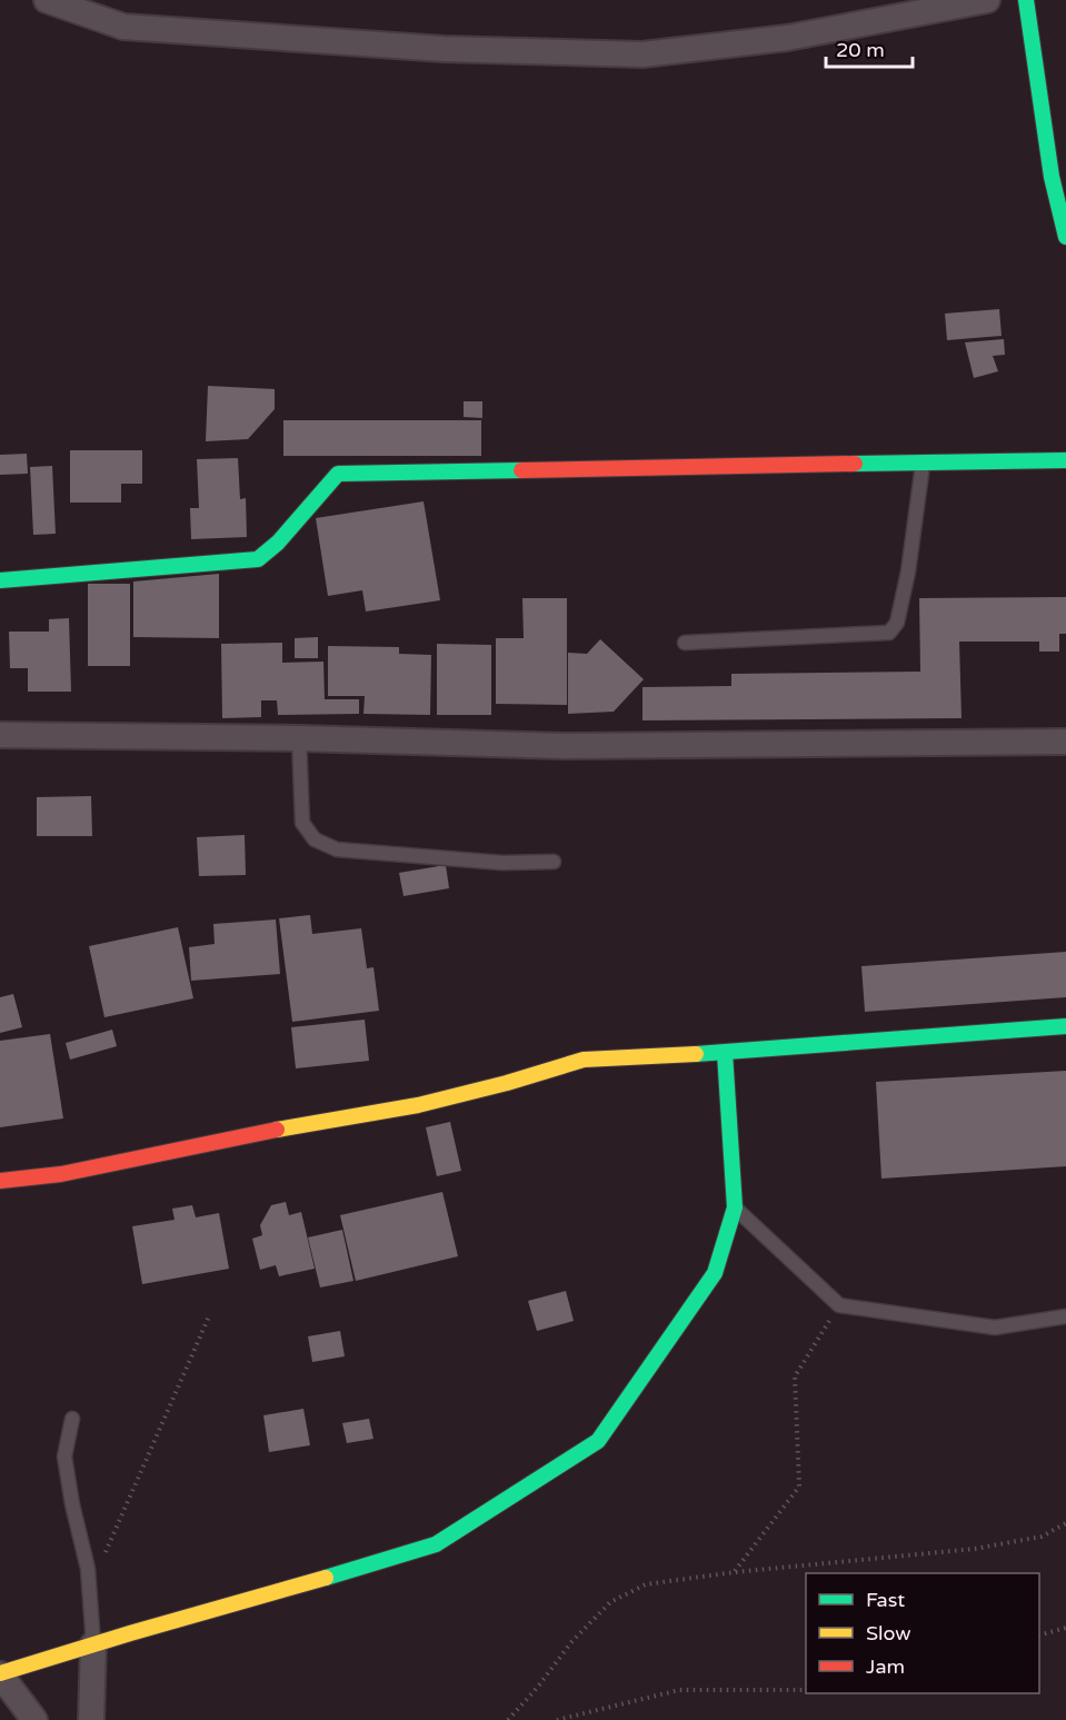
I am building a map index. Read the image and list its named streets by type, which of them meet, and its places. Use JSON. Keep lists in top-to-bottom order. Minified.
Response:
{"legend":["Fast","Slow","Jam"],"scale_bar":"20 m"}
